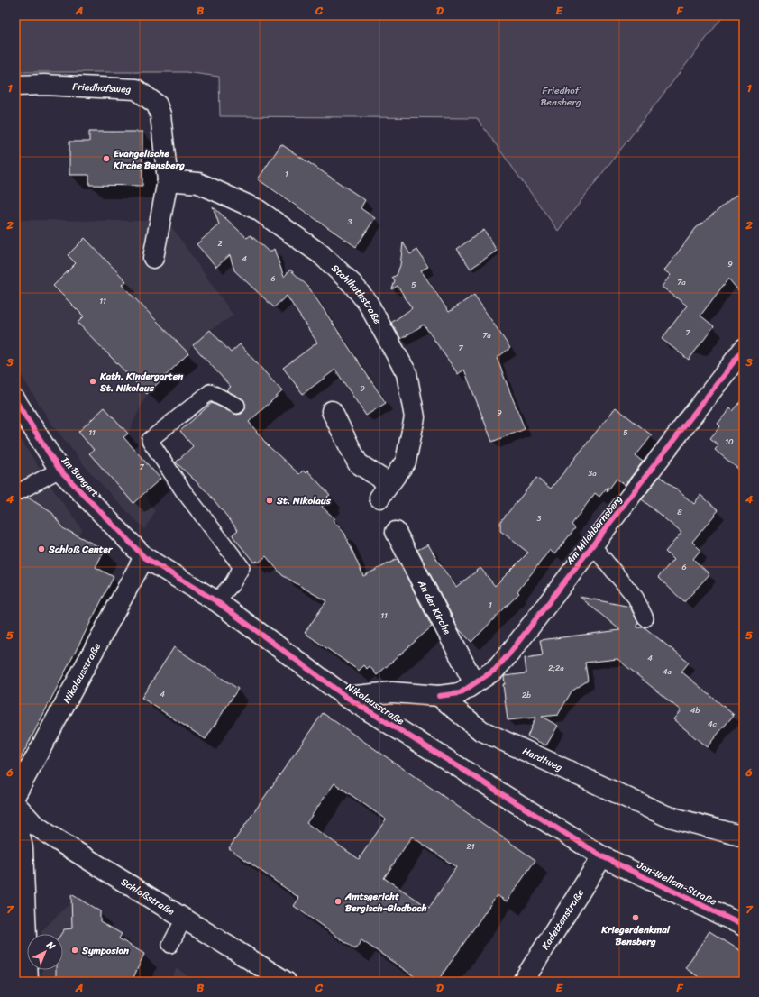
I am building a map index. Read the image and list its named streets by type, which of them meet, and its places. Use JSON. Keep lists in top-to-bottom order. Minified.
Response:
{"streets":{"street":["Friedhofsweg","Stahlhuthstraße","Im Bungert","Am Milchbornsberg","An der Kirche","Nikolausstraße","Hardtweg","Jan-Wellem-Straße","Schloßstraße","Kadettenstraße"]},"crossings":[["Friedhofsweg","Stahlhuthstraße"],["Im Bungert","Nikolausstraße"],["Am Milchbornsberg","An der Kirche"],["Am Milchbornsberg","Hardtweg"],["Nikolausstraße","Jan-Wellem-Straße"],["Nikolausstraße","Kadettenstraße"],["Jan-Wellem-Straße","Kadettenstraße"]],"parks":["Friedhof Bensberg"],"places":["Evangelische Kirche Bensberg","Kath. Kindergarten St. Nikolaus","St. Nikolaus","Schloß Center","Amtsgericht Bergisch-Gladbach","Kriegerdenkmal Bensberg","Symposion"],"house_numbers":["1","3","2","4","9","6","7a","5","11","7","7a","7","9","9","11","5","10","7","3a","8","3","6","1","11","4","2;2a","4a","4","2b","4b","4c","21"],"north":"top right","grid":{"columns":["A","B","C","D","E","F"],"rows":["1","2","3","4","5","6","7"]}}
